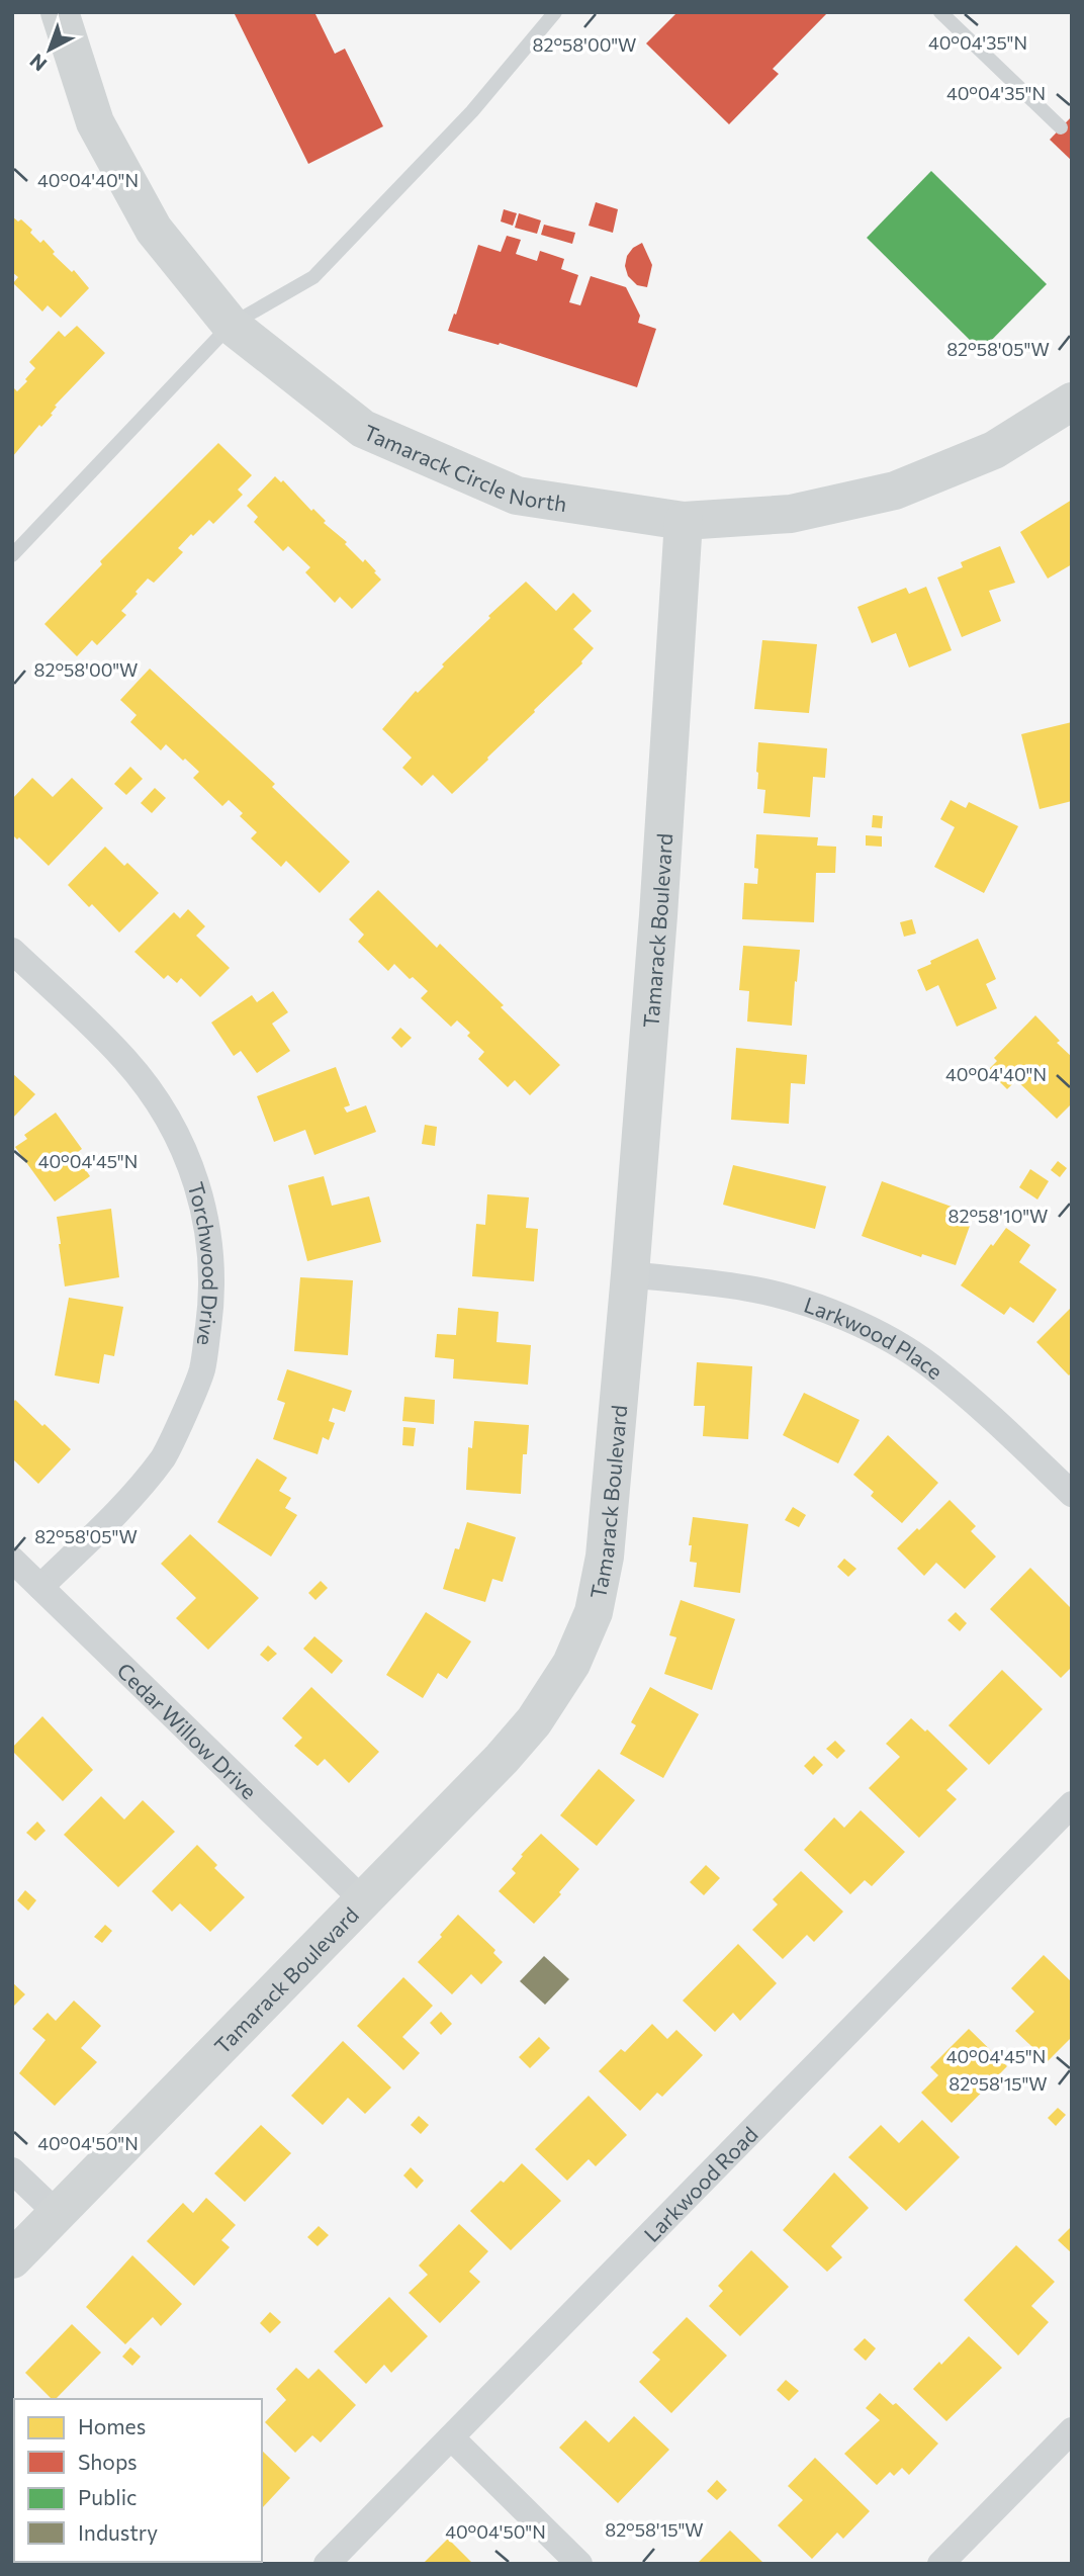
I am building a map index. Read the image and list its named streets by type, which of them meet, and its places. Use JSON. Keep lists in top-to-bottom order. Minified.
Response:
{"streets":{"street":["Tamarack Circle North","Tamarack Boulevard","Torchwood Drive","Larkwood Place","Cedar Willow Drive","Larkwood Road"]},"crossings":[["Tamarack Circle North","Tamarack Boulevard"],["Tamarack Boulevard","Larkwood Place"],["Tamarack Boulevard","Cedar Willow Drive"],["Torchwood Drive","Cedar Willow Drive"]],"legend":["Homes","Shops","Public","Industry"],"north":"bottom left","coordinates":["40°04'35\"N","82°58'00\"W","40°04'40\"N","82°58'05\"W","40°04'45\"N","82°58'10\"W","82°58'15\"W","40°04'50\"N"]}
